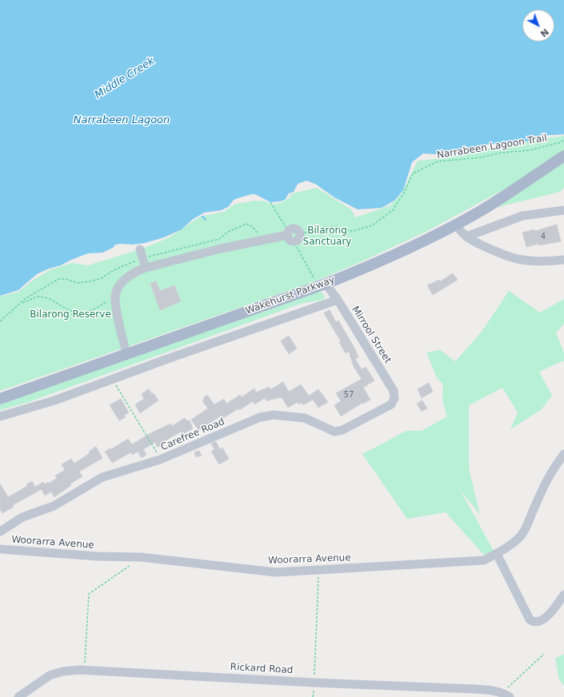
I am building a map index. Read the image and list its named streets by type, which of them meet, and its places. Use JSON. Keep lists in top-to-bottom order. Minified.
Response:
{"streets":{"main road":["Wakehurst Parkway"],"street":["Mirrool Street","Carefree Road","Woorarra Avenue","Rickard Road"],"path":["Narrabeen Lagoon Trail"]},"crossings":[["Wakehurst Parkway","Mirrool Street"],["Mirrool Street","Carefree Road"]],"water":["Middle Creek","Narrabeen Lagoon"],"parks":["Bilarong Sanctuary","Bilarong Reserve"],"house_numbers":["4","57"],"north":"bottom right"}
